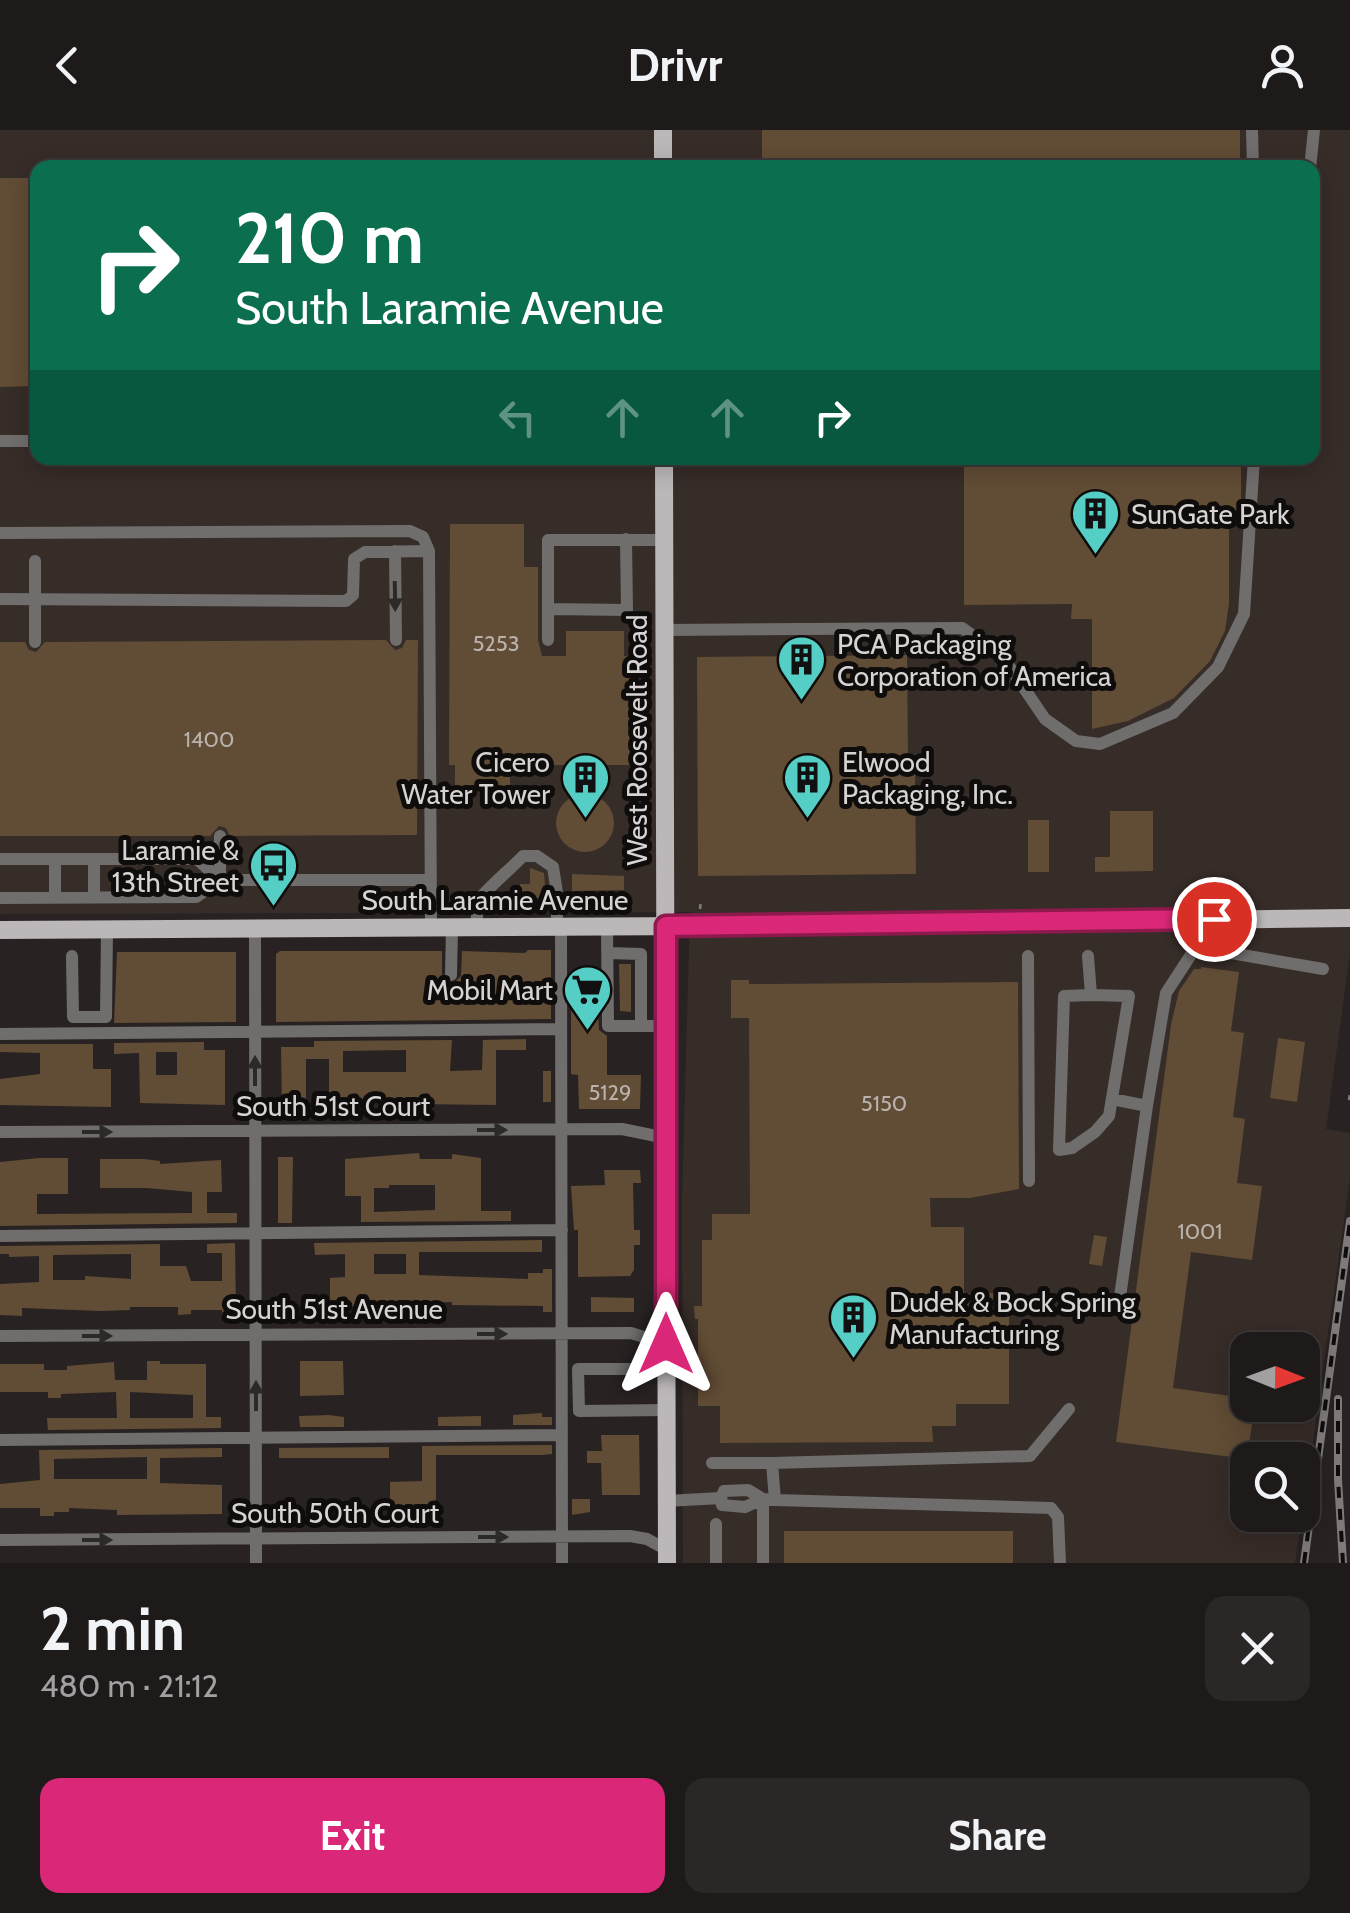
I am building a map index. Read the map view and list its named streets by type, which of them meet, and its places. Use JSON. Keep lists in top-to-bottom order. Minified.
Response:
{"streets":{"main road":["West Roosevelt Road","South Laramie Avenue"],"street":["South 51st Court","South 51st Avenue","South 50th Court"]},"crossings":[["West Roosevelt Road","South Laramie Avenue"],["West Roosevelt Road","South 51st Court"],["West Roosevelt Road","South 51st Avenue"],["West Roosevelt Road","South 50th Court"]],"places":{"building":["SunGate Park","PCA Packaging Corporation of America","Cicero Water Tower","Elwood Packaging, Inc.","Dudek & Bock Spring Manufacturing"],"bus stop":["Laramie & 13th Street"],"supermarket":["Mobil Mart"]},"house_numbers":["5253","1400","5129","5150","1001"],"north":"right","page":{"header":"Drivr","turn":["210 m","South Laramie Avenue"],"heading":["2 min","480 m · 21:12"],"buttons":["Exit","Share"]}}
